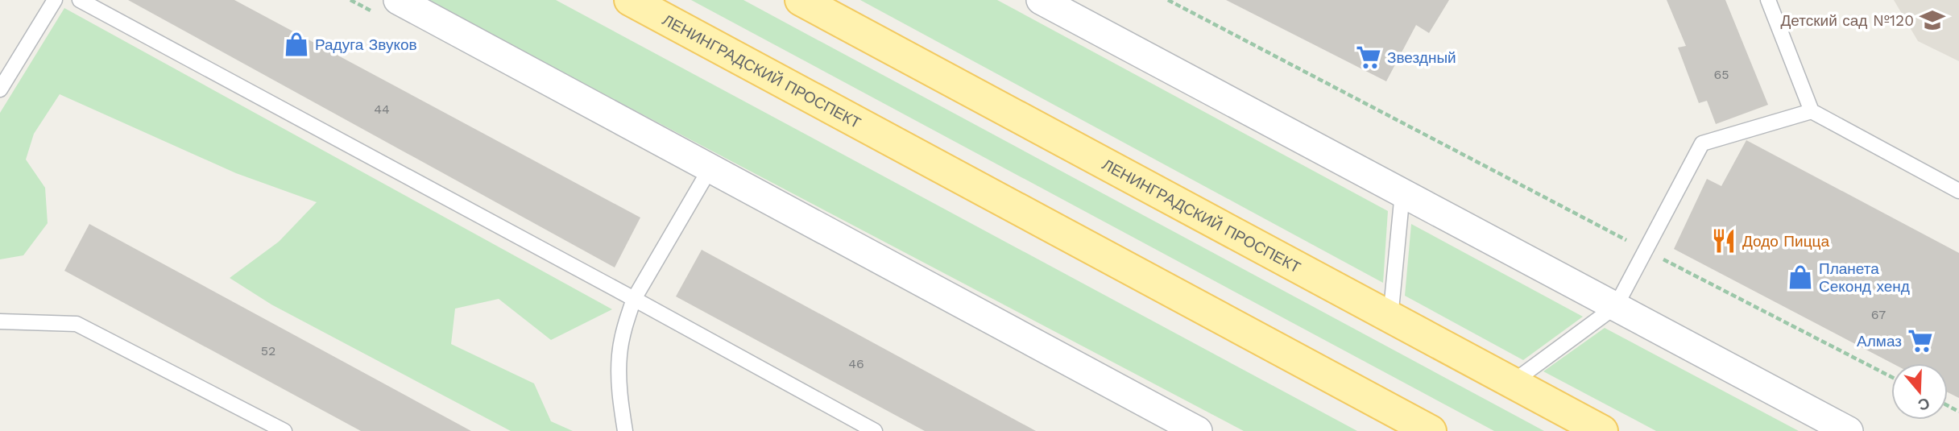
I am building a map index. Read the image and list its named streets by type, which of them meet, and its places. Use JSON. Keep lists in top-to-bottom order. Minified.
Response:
{"streets":{"main road":["ЛЕНИНГРАДСКИЙ ПРОСПЕКТ"]},"places":{"school or university":["Детский сад №120"],"shop":["Радуга Звуков","Планета Секонд хенд"],"supermarket":["Звездный","Алмаз"],"restaurant":["Додо Пицца"]},"house_numbers":["65","44","67","52","46"],"north":"bottom"}
